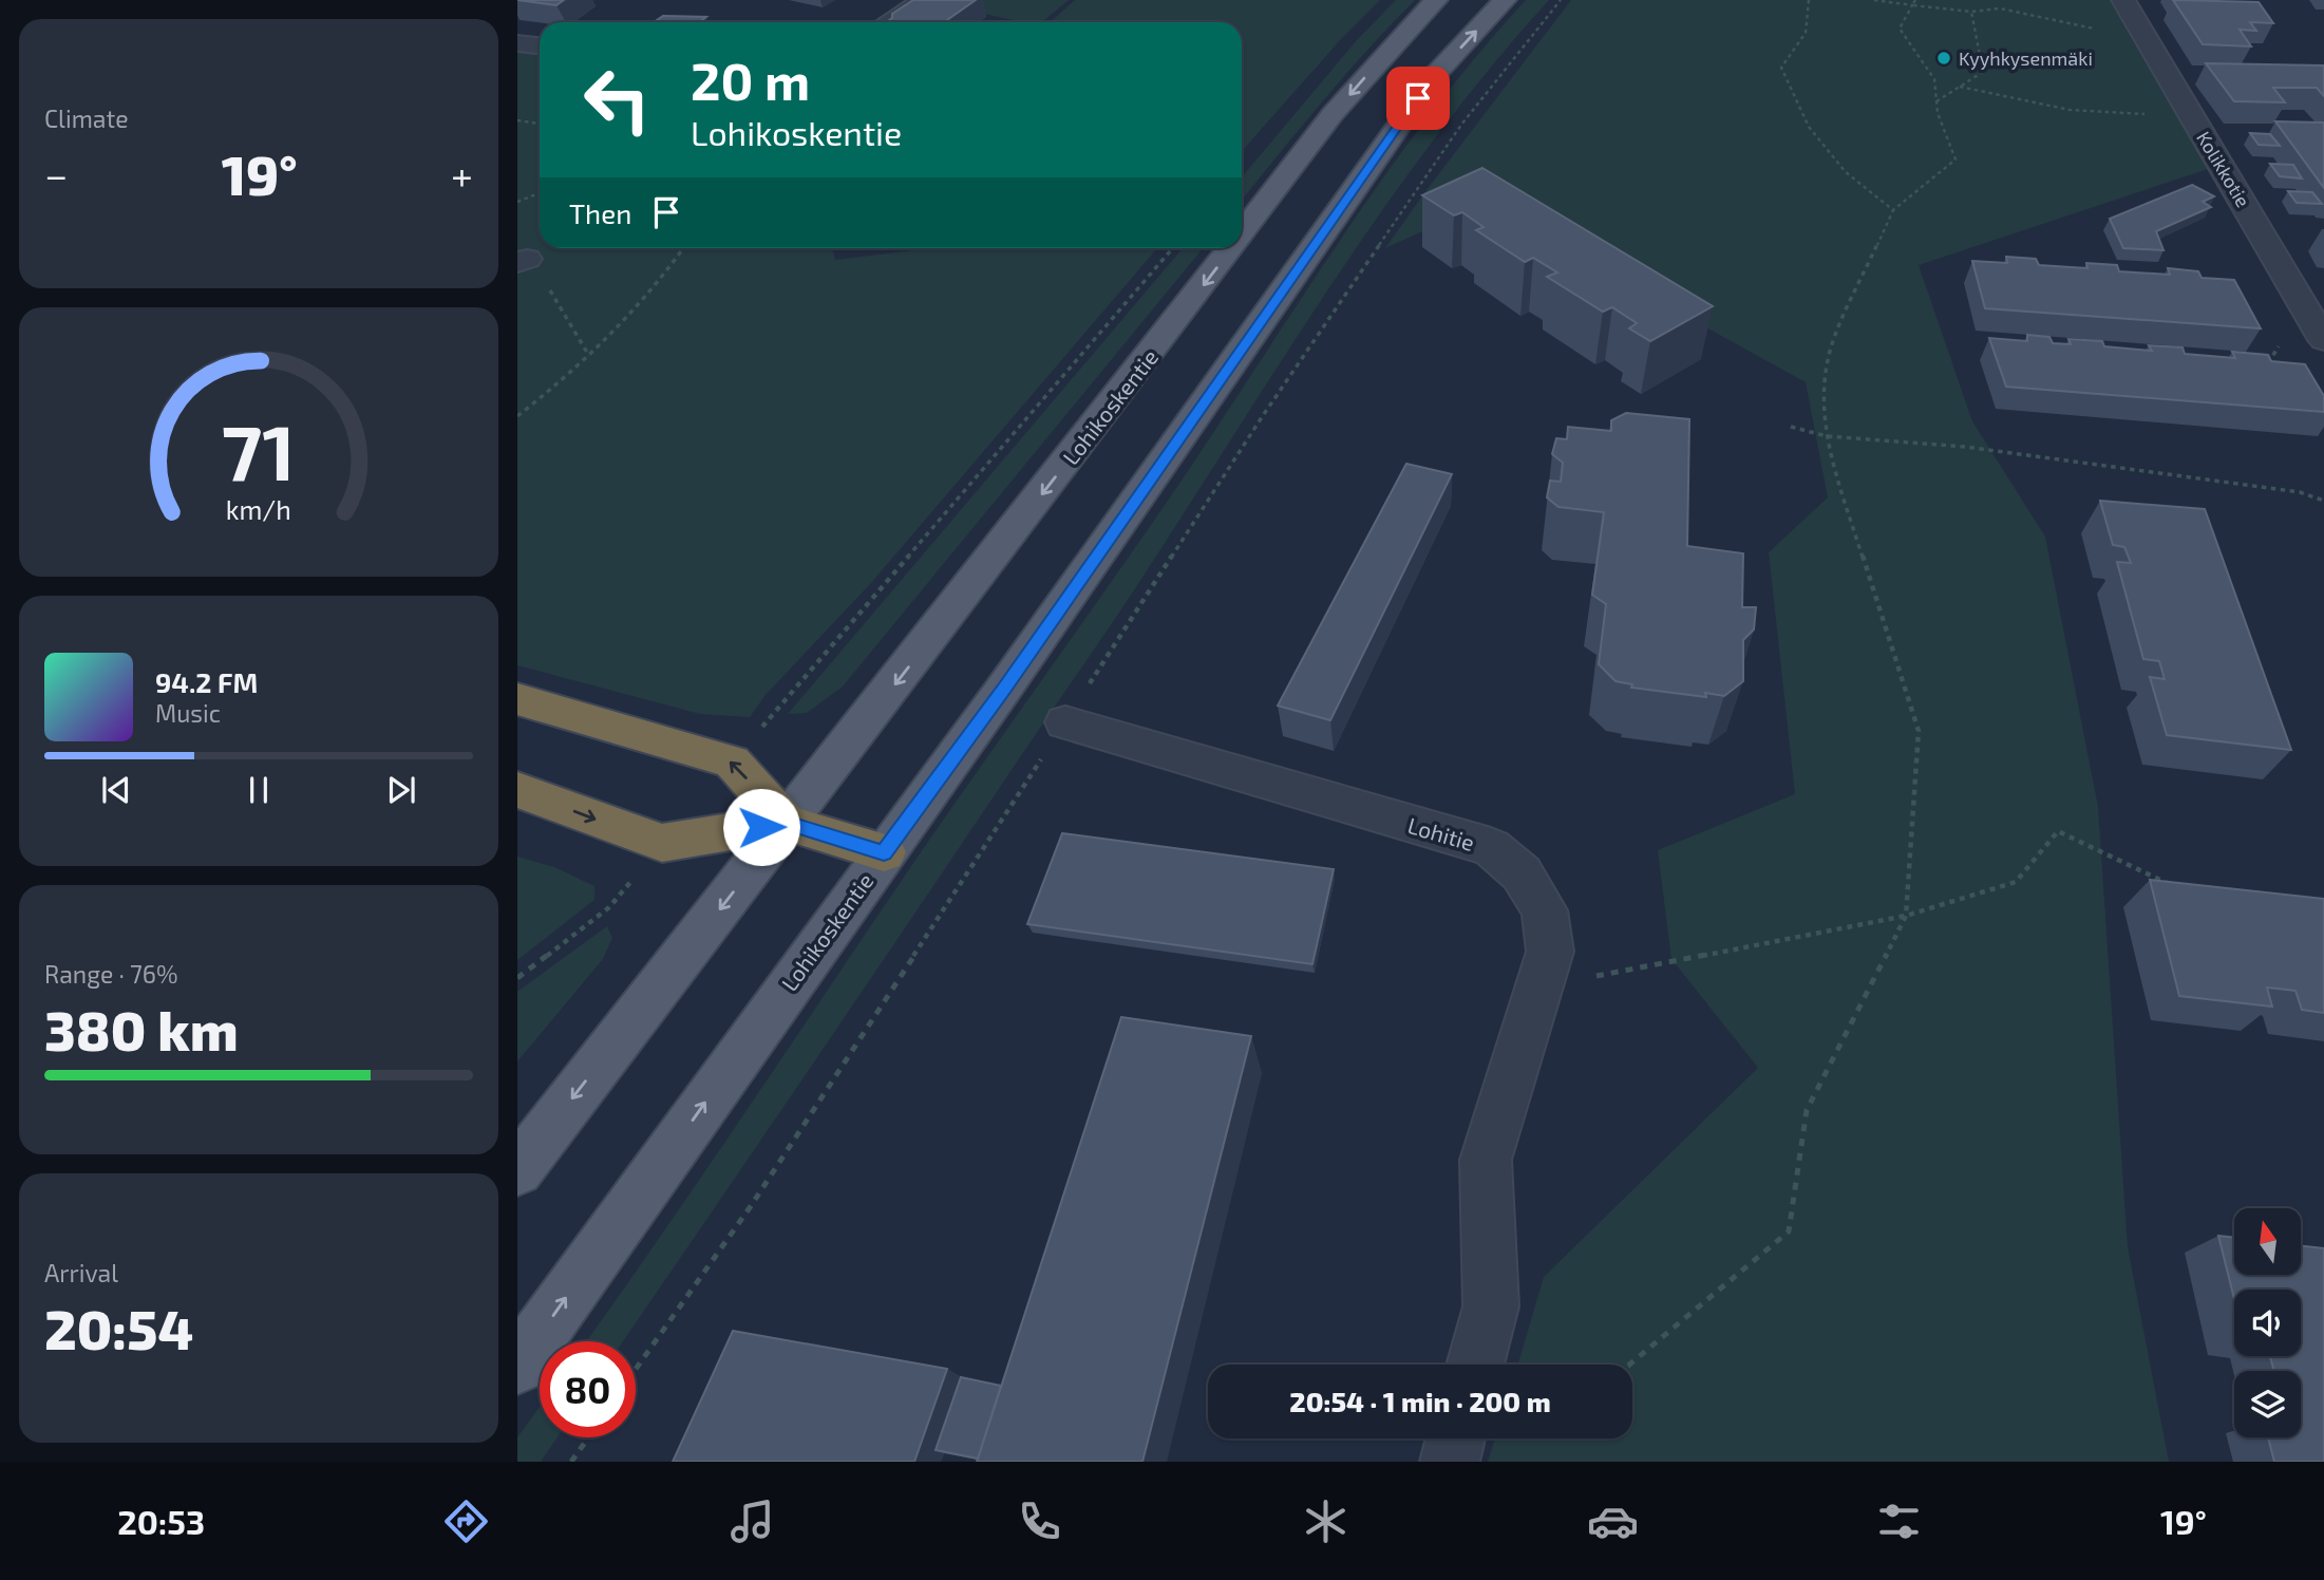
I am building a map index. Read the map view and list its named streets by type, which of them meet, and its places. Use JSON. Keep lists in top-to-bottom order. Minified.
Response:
{"streets":{"main road":["Lohikoskentie"],"street":["Kolikkotie","Lohitie"]},"places":["Kyyhkysenmäki"],"north":"top","page":{"tile":["Climate",["Range · 76%","380 km"],["Arrival","20:54"]],"turn":["20 m","Lohikoskentie"],"heat":["−","19°","+"],"then":"Then","song":["94.2 FM","Music"],"limit":"80","trip":"20:54 · 1 min · 200 m","tabs":["20:53","19°"],"gauge":["71","km/h"]}}
